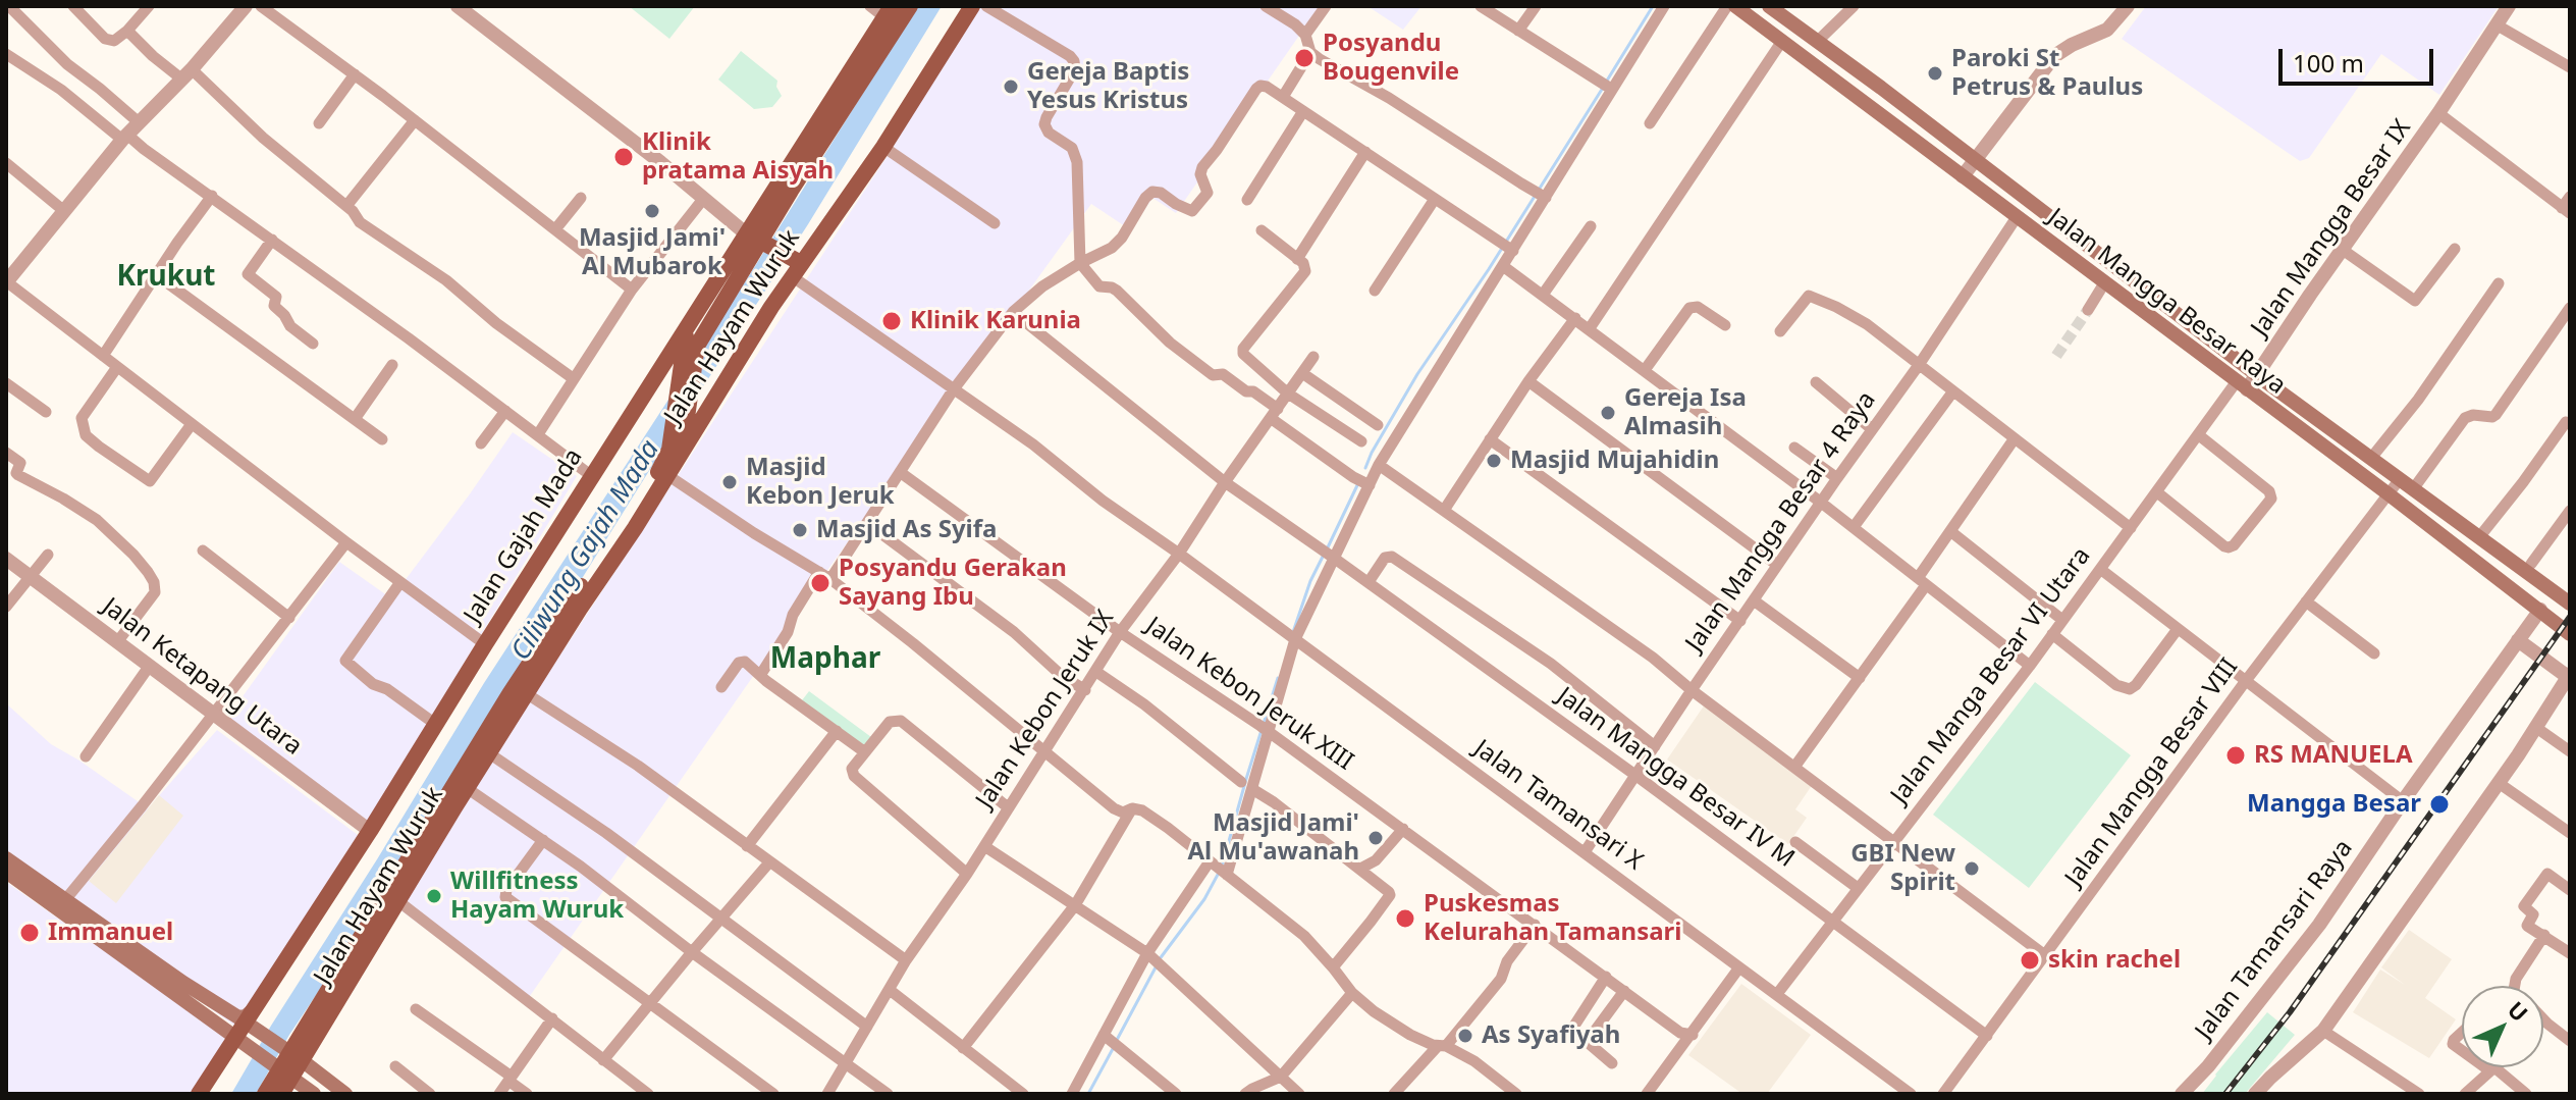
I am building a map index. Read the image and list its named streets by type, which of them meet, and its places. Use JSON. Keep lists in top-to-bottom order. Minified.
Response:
{"streets":{"main road":["Jalan Mangga Besar Raya","Jalan Hayam Wuruk","Jalan Gajah Mada"],"street":["Jalan Mangga Besar IX","Jalan Mangga Besar 4 Raya","Jalan Manga Besar VI Utara","Jalan Ketapang Utara","Jalan Kebon Jeruk XIII","Jalan Kebon Jeruk IX","Jalan Mangga Besar VIII","Jalan Mangga Besar IV M","Jalan Tamansari X","Jalan Tamansari Raya"]},"crossings":[["Jalan Mangga Besar IX","Jalan Mangga Besar Raya"],["Jalan Mangga Besar IX","Jalan Manga Besar VI Utara"],["Jalan Mangga Besar Raya","Jalan Mangga Besar 4 Raya"],["Jalan Mangga Besar Raya","Jalan Manga Besar VI Utara"],["Jalan Mangga Besar Raya","Jalan Mangga Besar VIII"],["Jalan Mangga Besar Raya","Jalan Tamansari Raya"],["Jalan Hayam Wuruk","Jalan Gajah Mada"],["Jalan Hayam Wuruk","Jalan Tamansari X"],["Jalan Mangga Besar 4 Raya","Jalan Mangga Besar IV M"],["Jalan Mangga Besar 4 Raya","Jalan Tamansari X"],["Jalan Gajah Mada","Jalan Ketapang Utara"],["Jalan Manga Besar VI Utara","Jalan Mangga Besar IV M"],["Jalan Manga Besar VI Utara","Jalan Tamansari X"],["Jalan Kebon Jeruk XIII","Jalan Kebon Jeruk IX"],["Jalan Kebon Jeruk IX","Jalan Mangga Besar IV M"],["Jalan Kebon Jeruk IX","Jalan Tamansari X"],["Jalan Mangga Besar VIII","Jalan Mangga Besar IV M"]],"districts":["Krukut","Maphar"],"water":["Ciliwung Gajah Mada"],"places":["Posyandu Bougenvile","Paroki St Petrus & Paulus","Gereja Baptis Yesus Kristus","Klinik pratama Aisyah","Masjid Jami' Al Mubarok","Klinik Karunia","Gereja Isa Almasih","Masjid Mujahidin","Masjid Kebon Jeruk","Masjid As Syifa","Posyandu Gerakan Sayang Ibu","RS MANUELA","Mangga Besar","Masjid Jami' Al Mu'awanah","GBI New Spirit","Willfitness Hayam Wuruk","Puskesmas Kelurahan Tamansari","Immanuel","skin rachel","As Syafiyah"],"scale_bar":"100 m","north":"top right"}
